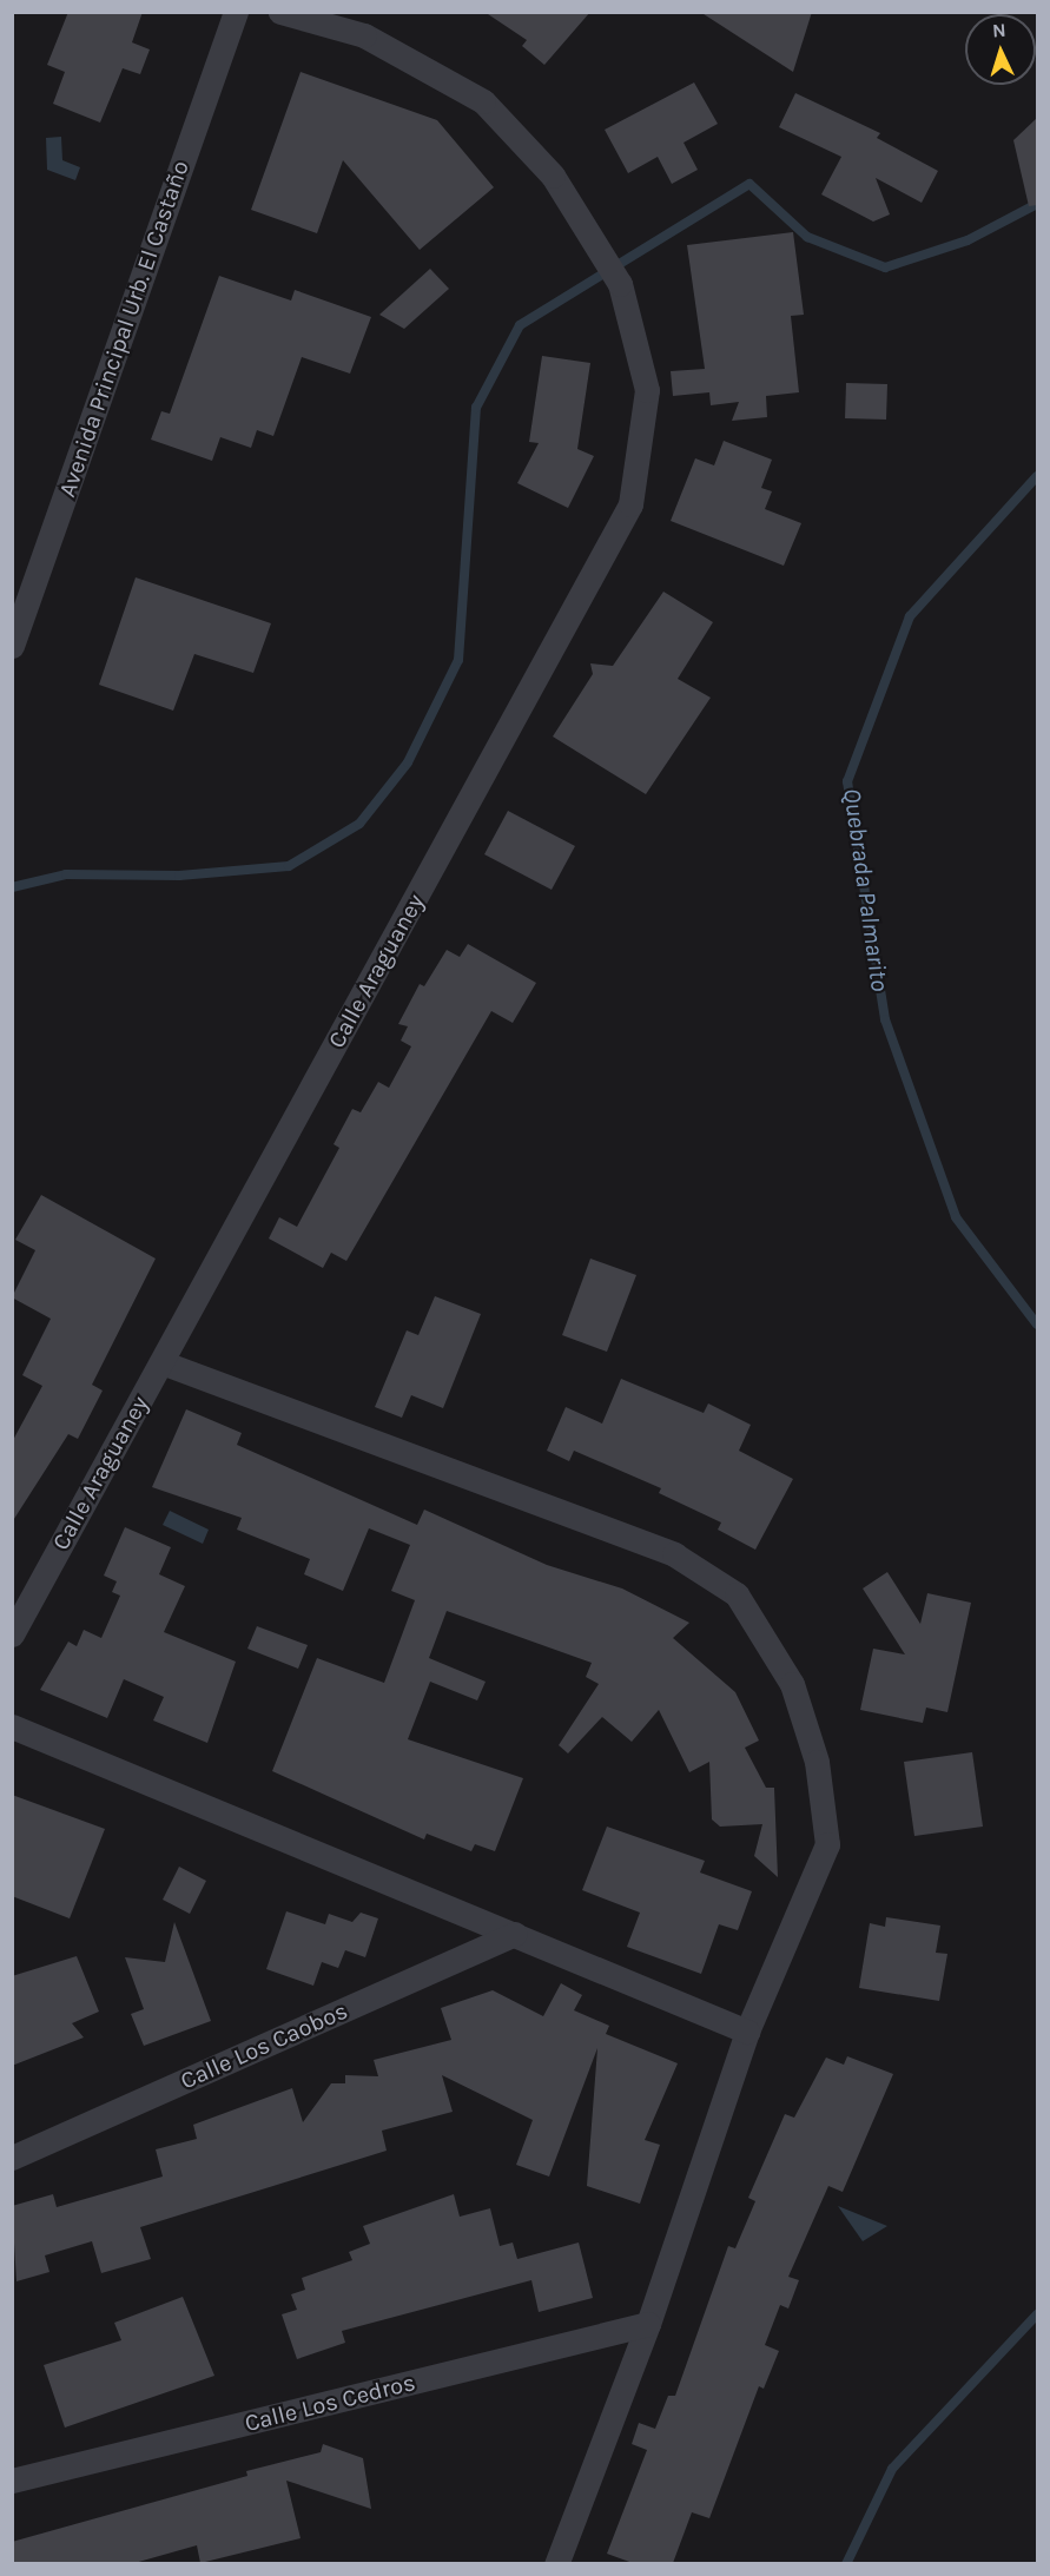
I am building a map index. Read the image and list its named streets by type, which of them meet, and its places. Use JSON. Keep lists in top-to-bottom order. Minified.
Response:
{"streets":{"street":["Avenida Principal Urb. El Castaño","Calle Araguaney","Calle Los Caobos","Calle Los Cedros"]},"water":["Quebrada Palmarito"],"north":"top"}
